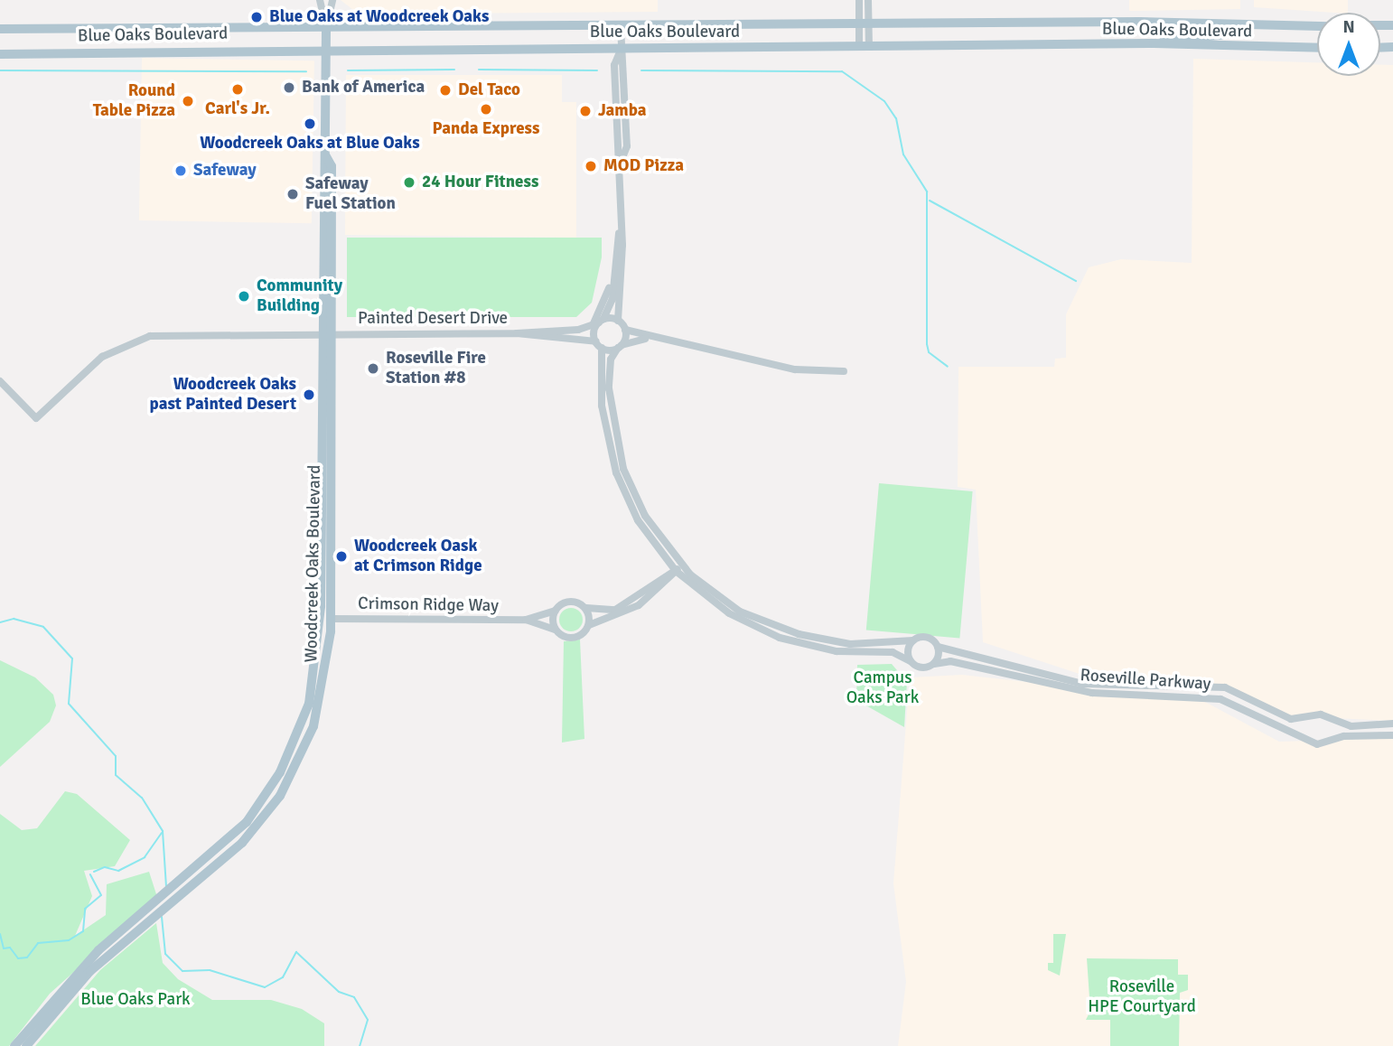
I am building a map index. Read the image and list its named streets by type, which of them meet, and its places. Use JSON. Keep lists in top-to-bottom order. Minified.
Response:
{"streets":{"main road":["Blue Oaks Boulevard","Woodcreek Oaks Boulevard"],"street":["Painted Desert Drive","Crimson Ridge Way","Roseville Parkway"]},"crossings":[["Blue Oaks Boulevard","Woodcreek Oaks Boulevard"],["Painted Desert Drive","Woodcreek Oaks Boulevard"],["Woodcreek Oaks Boulevard","Crimson Ridge Way"]],"parks":["Campus Oaks Park","Roseville HPE Courtyard","Blue Oaks Park"],"places":["Blue Oaks at Woodcreek Oaks","Bank of America","Carl's Jr.","Del Taco","Round Table Pizza","Panda Express","Jamba","Woodcreek Oaks at Blue Oaks","MOD Pizza","Safeway","24 Hour Fitness","Safeway Fuel Station","Community Building","Roseville Fire Station #8","Woodcreek Oaks past Painted Desert","Woodcreek Oask at Crimson Ridge"],"north":"top"}
